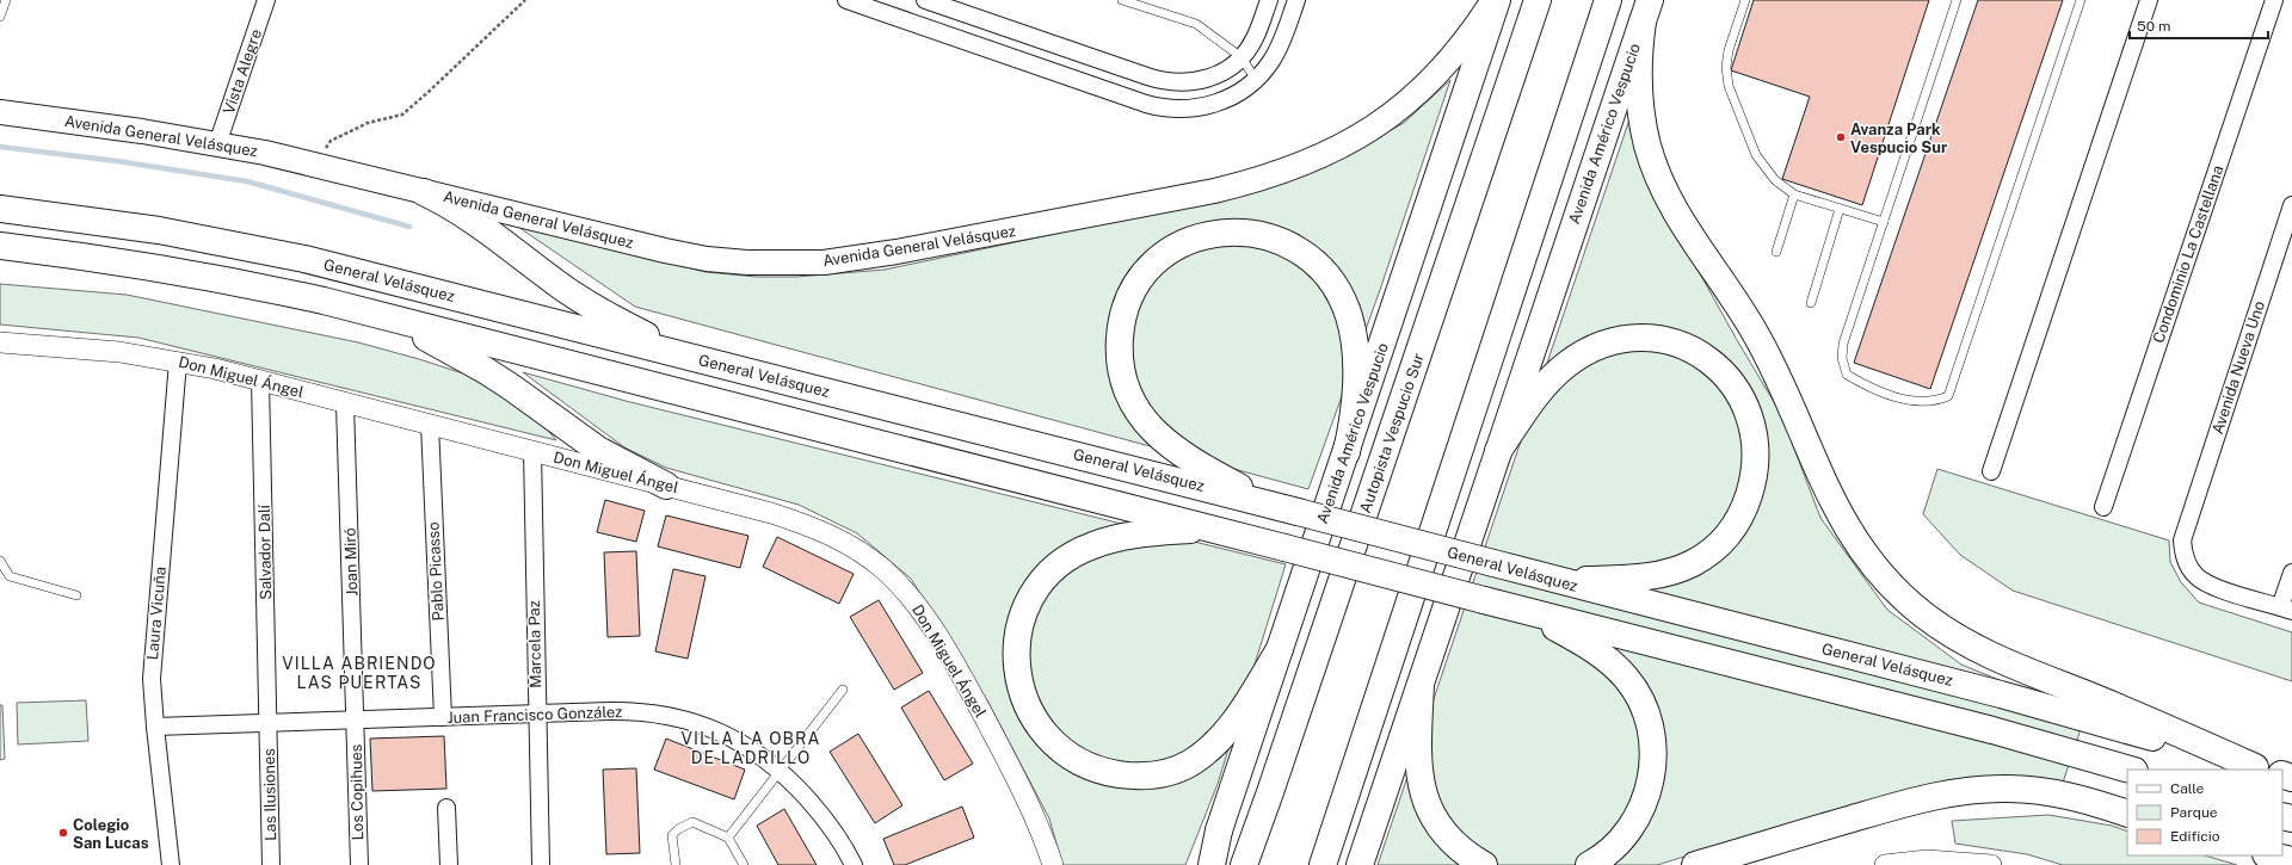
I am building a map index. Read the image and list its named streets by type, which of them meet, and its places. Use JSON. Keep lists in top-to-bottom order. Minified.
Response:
{"streets":{"main road":["Avenida Américo Vespucio","Avenida General Velásquez","General Velásquez","Autopista Vespucio Sur"],"street":["Vista Alegre","Condominio La Castellana","Avenida Nueva Uno","Don Miguel Ángel","Salvador Dalí","Joan Miró","Pablo Picasso","Laura Vicuña","Marcela Paz","Juan Francisco González","Los Copihues","Las Ilusiones"]},"crossings":[["Vista Alegre","Avenida General Velásquez"],["Avenida Américo Vespucio","Avenida General Velásquez"],["Don Miguel Ángel","Salvador Dalí"],["Don Miguel Ángel","Joan Miró"],["Don Miguel Ángel","Pablo Picasso"],["Don Miguel Ángel","Laura Vicuña"],["Don Miguel Ángel","Marcela Paz"],["Salvador Dalí","Juan Francisco González"],["Salvador Dalí","Las Ilusiones"],["Joan Miró","Juan Francisco González"],["Joan Miró","Los Copihues"],["Pablo Picasso","Juan Francisco González"],["Laura Vicuña","Juan Francisco González"],["Marcela Paz","Juan Francisco González"],["Juan Francisco González","Los Copihues"],["Juan Francisco González","Las Ilusiones"]],"districts":["VILLA ABRIENDO LAS PUERTAS","VILLA LA OBRA DE LADRILLO"],"places":["Avanza Park Vespucio Sur","Colegio San Lucas"],"legend":["Calle","Parque","Edificio"],"scale_bar":"50 m"}
